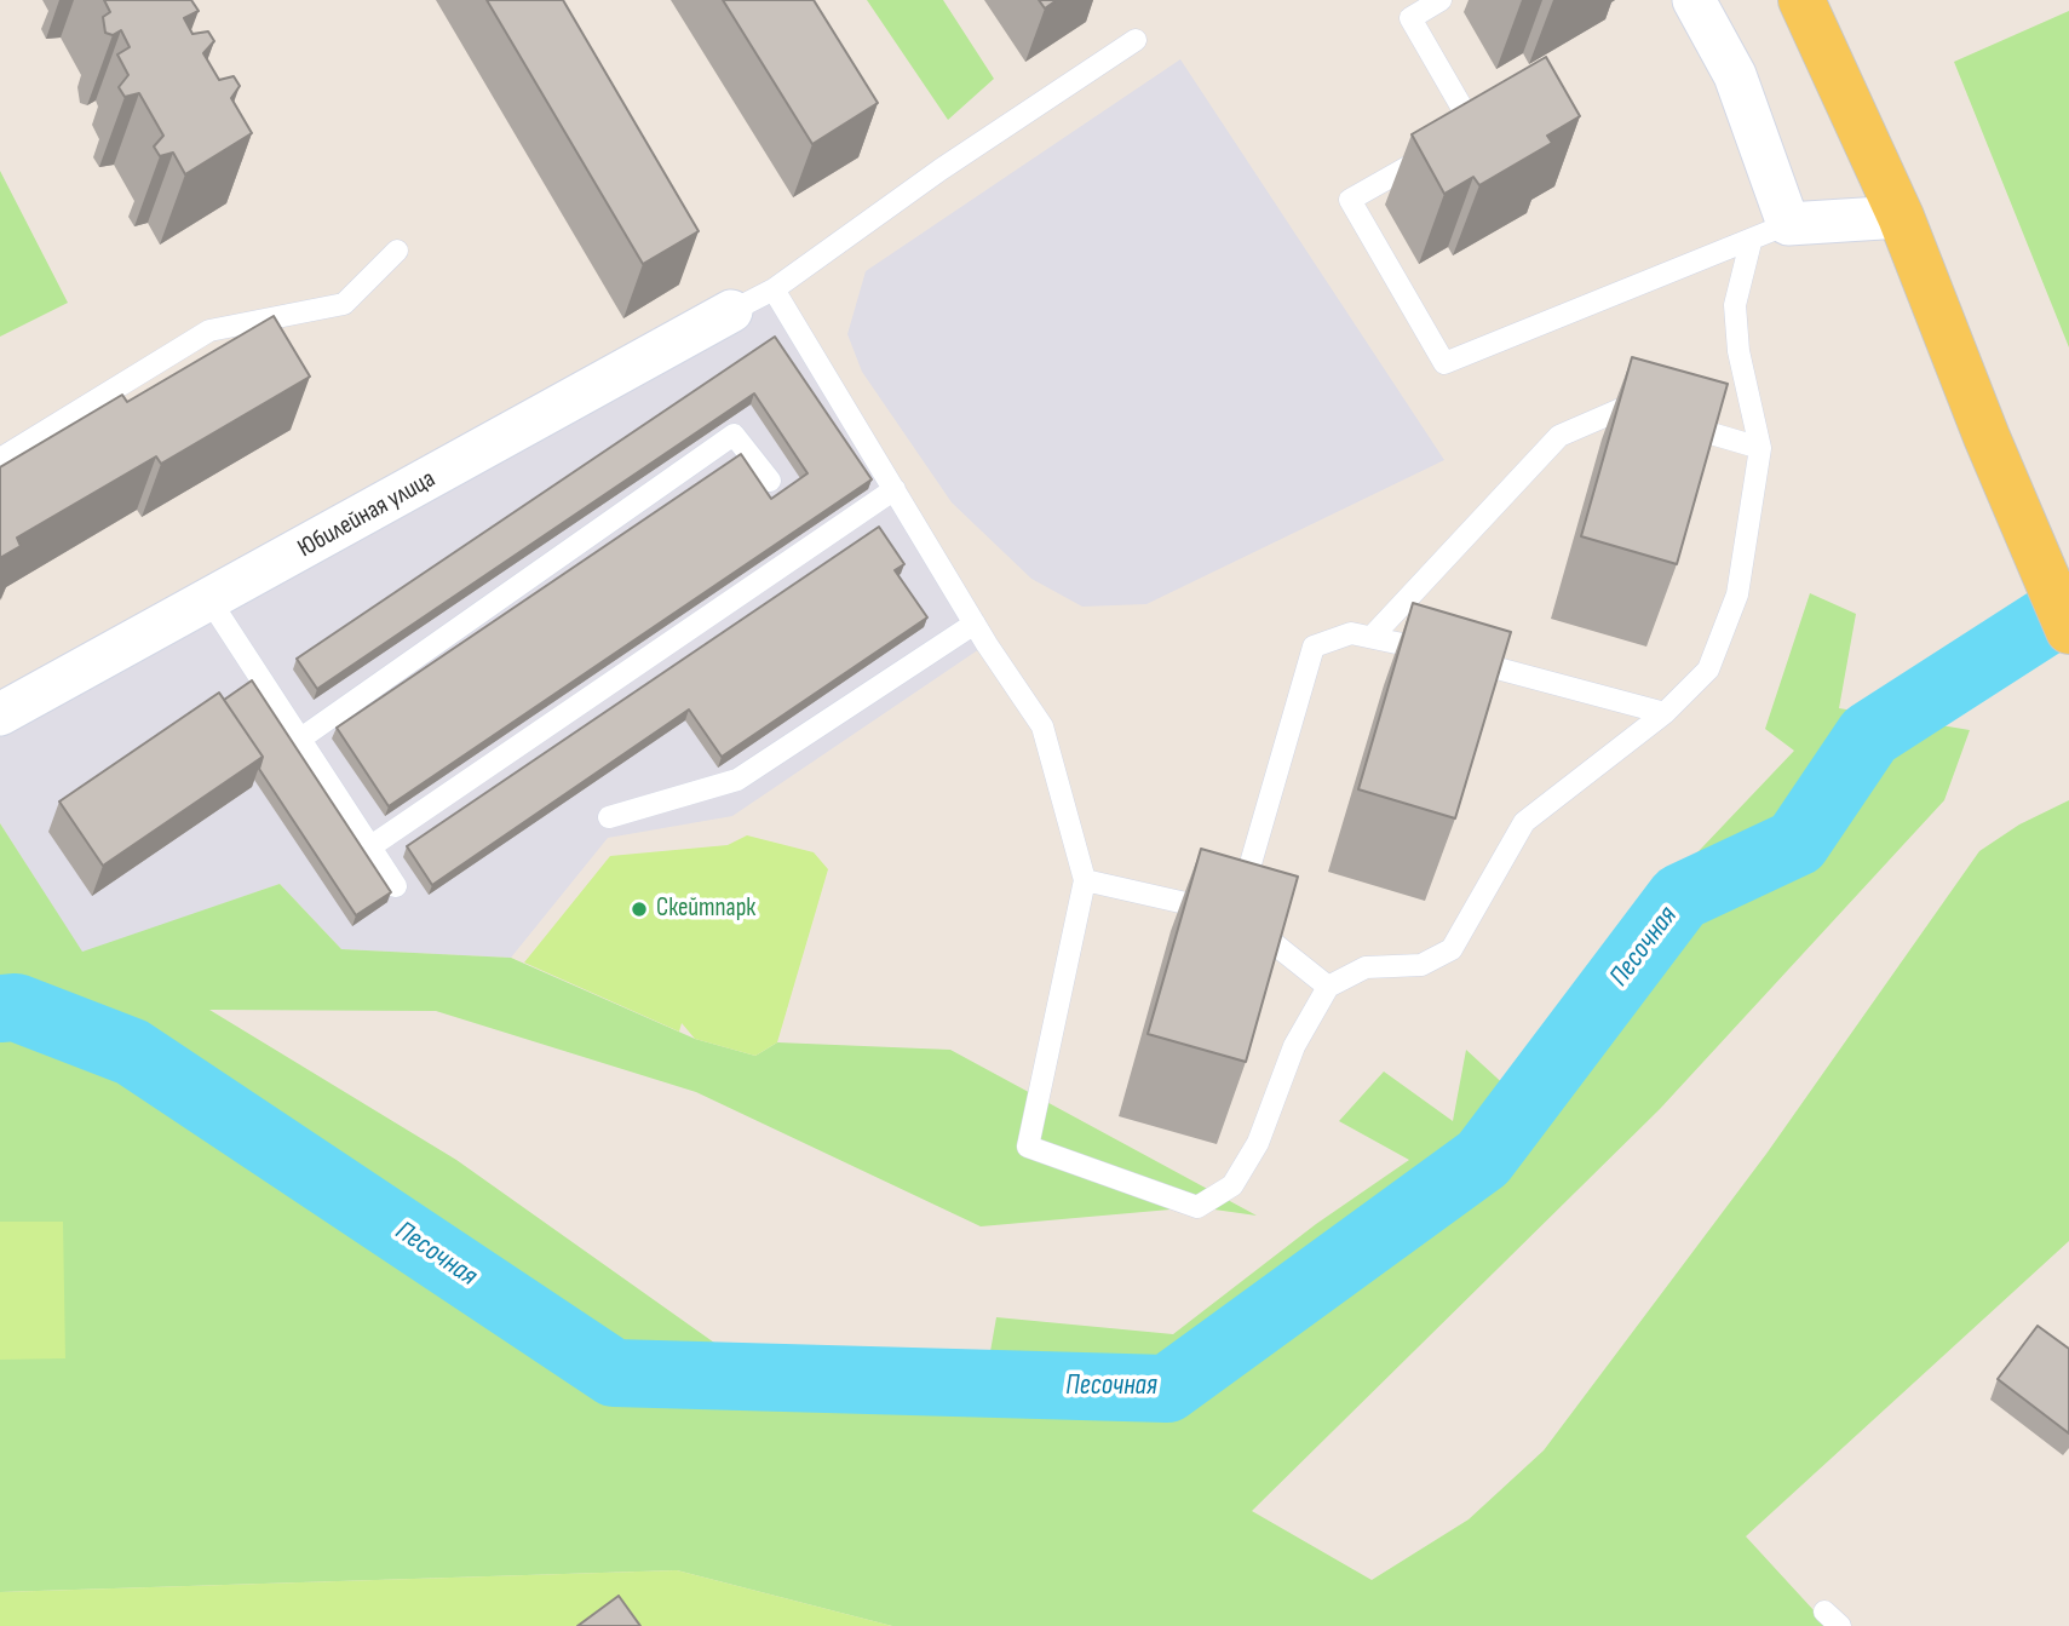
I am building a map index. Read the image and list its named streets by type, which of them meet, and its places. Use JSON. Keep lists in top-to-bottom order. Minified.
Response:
{"streets":{"street":["Юбилейная улица"]},"water":["Песочная"],"places":["Скейтпарк"]}
